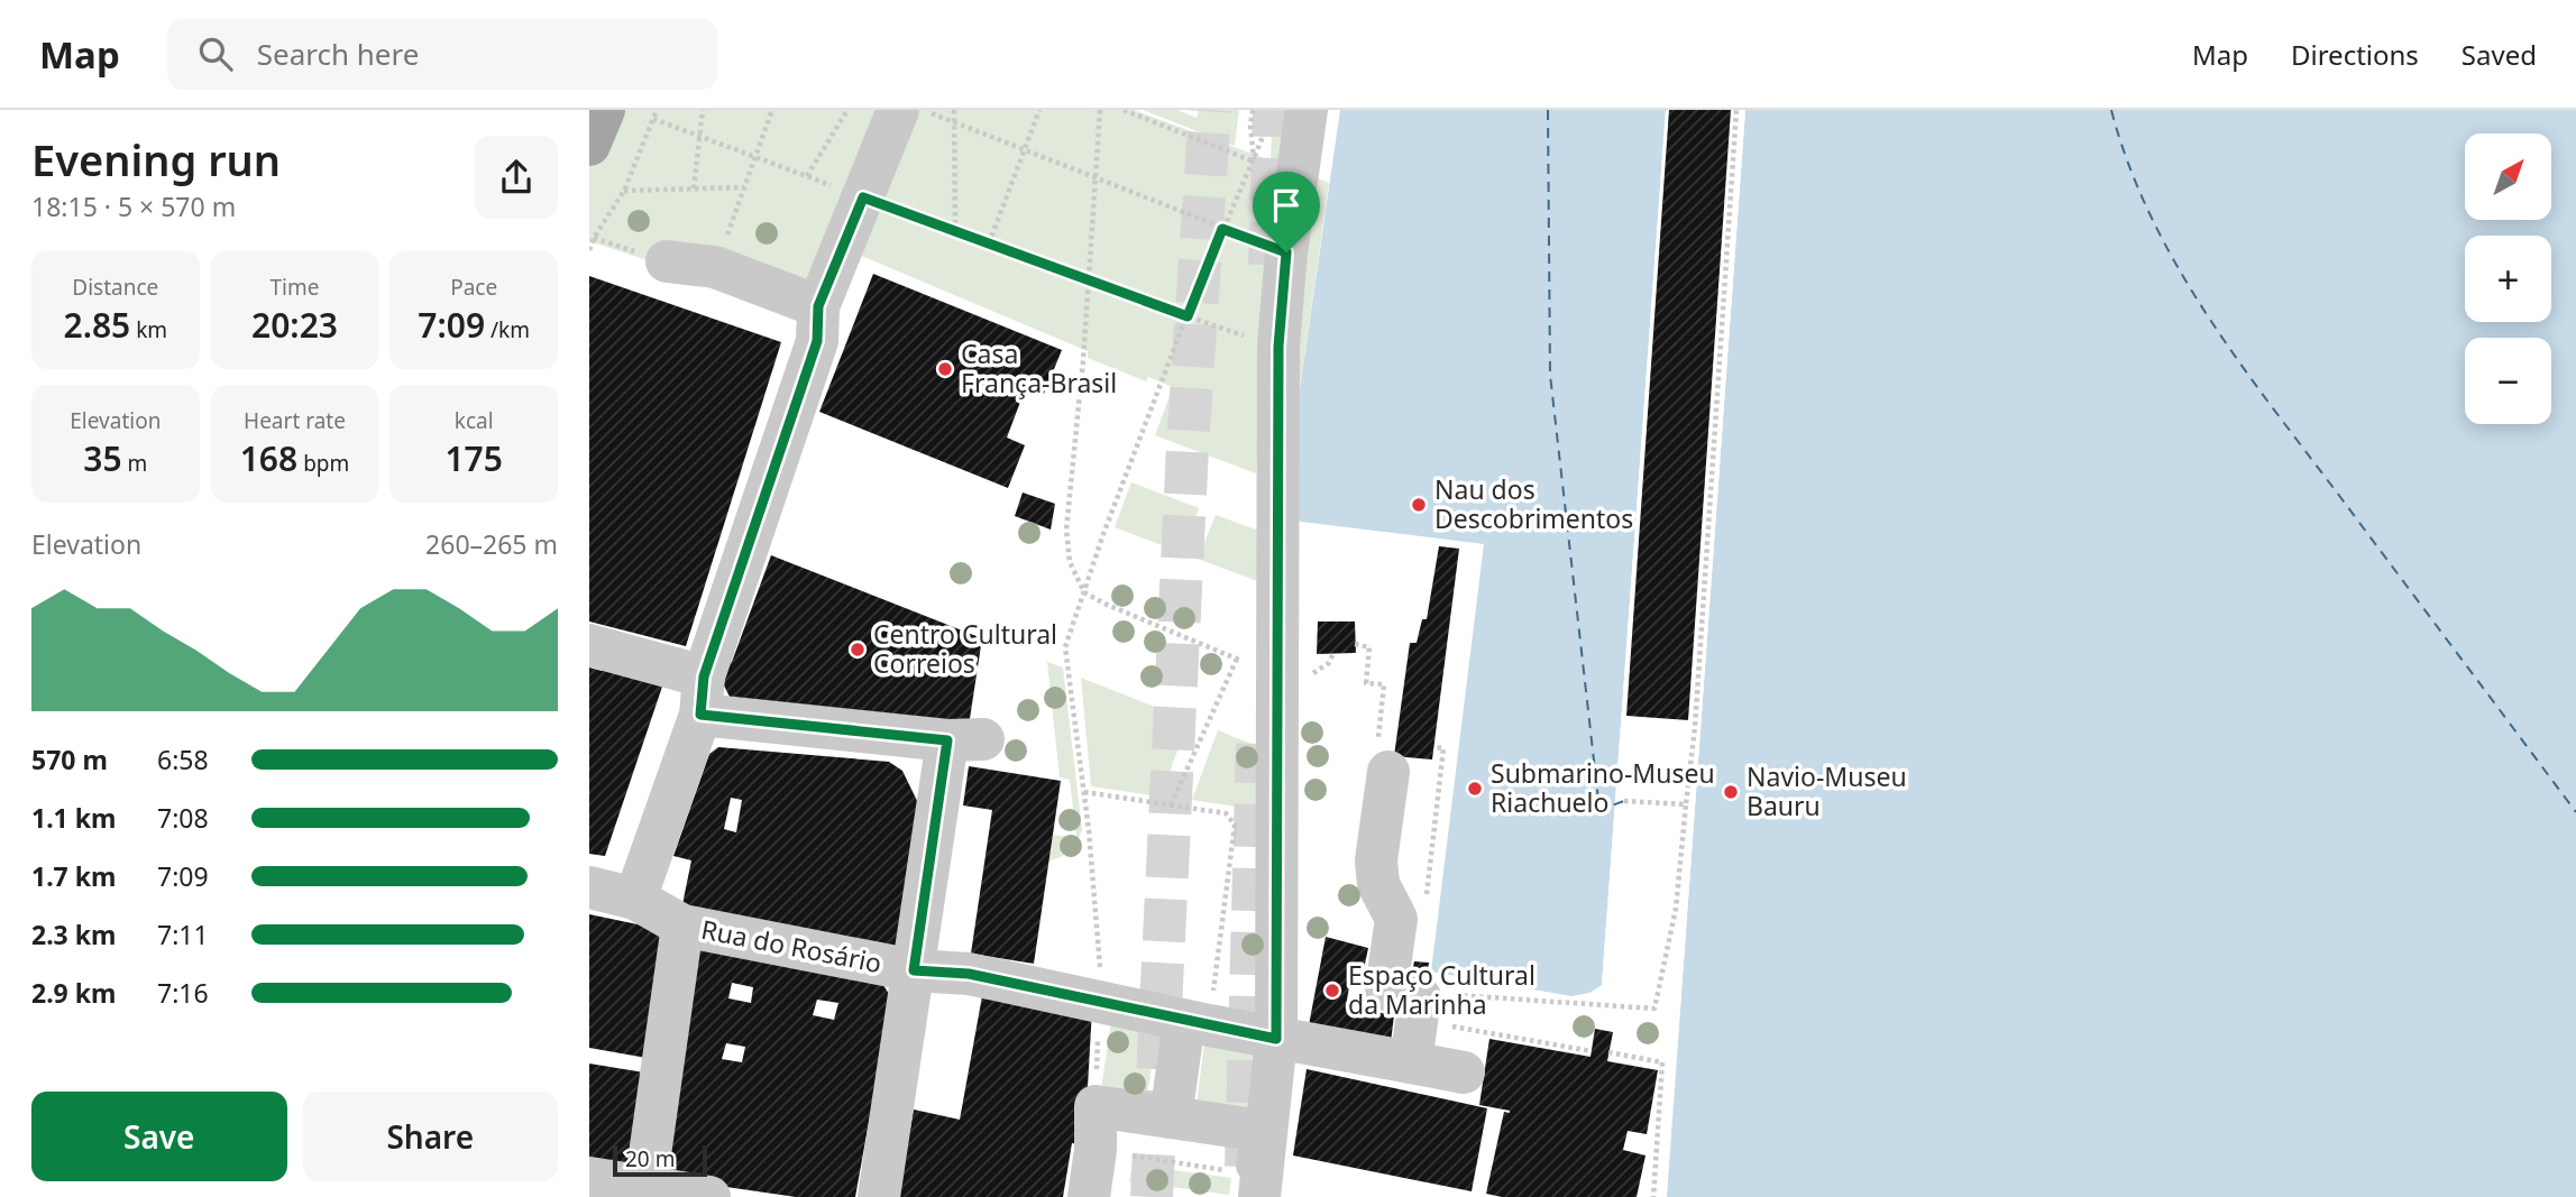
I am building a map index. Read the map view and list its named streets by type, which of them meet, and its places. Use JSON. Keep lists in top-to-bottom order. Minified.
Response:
{"streets":{"street":["Rua do Rosário"]},"places":["Casa França-Brasil","Nau dos Descobrimentos","Centro Cultural Correios","Submarino-Museu Riachuelo","Navio-Museu Bauru","Espaço Cultural da Marinha"],"scale_bar":"20 m","north":"top right","page":{"header":"Map","search":"Search here","nav":["Map","Directions","Saved"],"heading":["Evening run","18:15 · 5 × 570 m"],"map_buttons":["+","−"],"stats":[["Distance","2.85 km"],["Time","20:23"],["Pace","7:09 /km"],["Elevation","35 m"],["Heart rate","168 bpm"],["kcal","175"]],"chart":["Elevation","260–265 m"],"list":[{"name":"570 m","note":"6:58"},{"name":"1.1 km","note":"7:08"},{"name":"1.7 km","note":"7:09"},{"name":"2.3 km","note":"7:11"},{"name":"2.9 km","note":"7:16"}],"buttons":["Save","Share"],"scale":"20 m"}}
